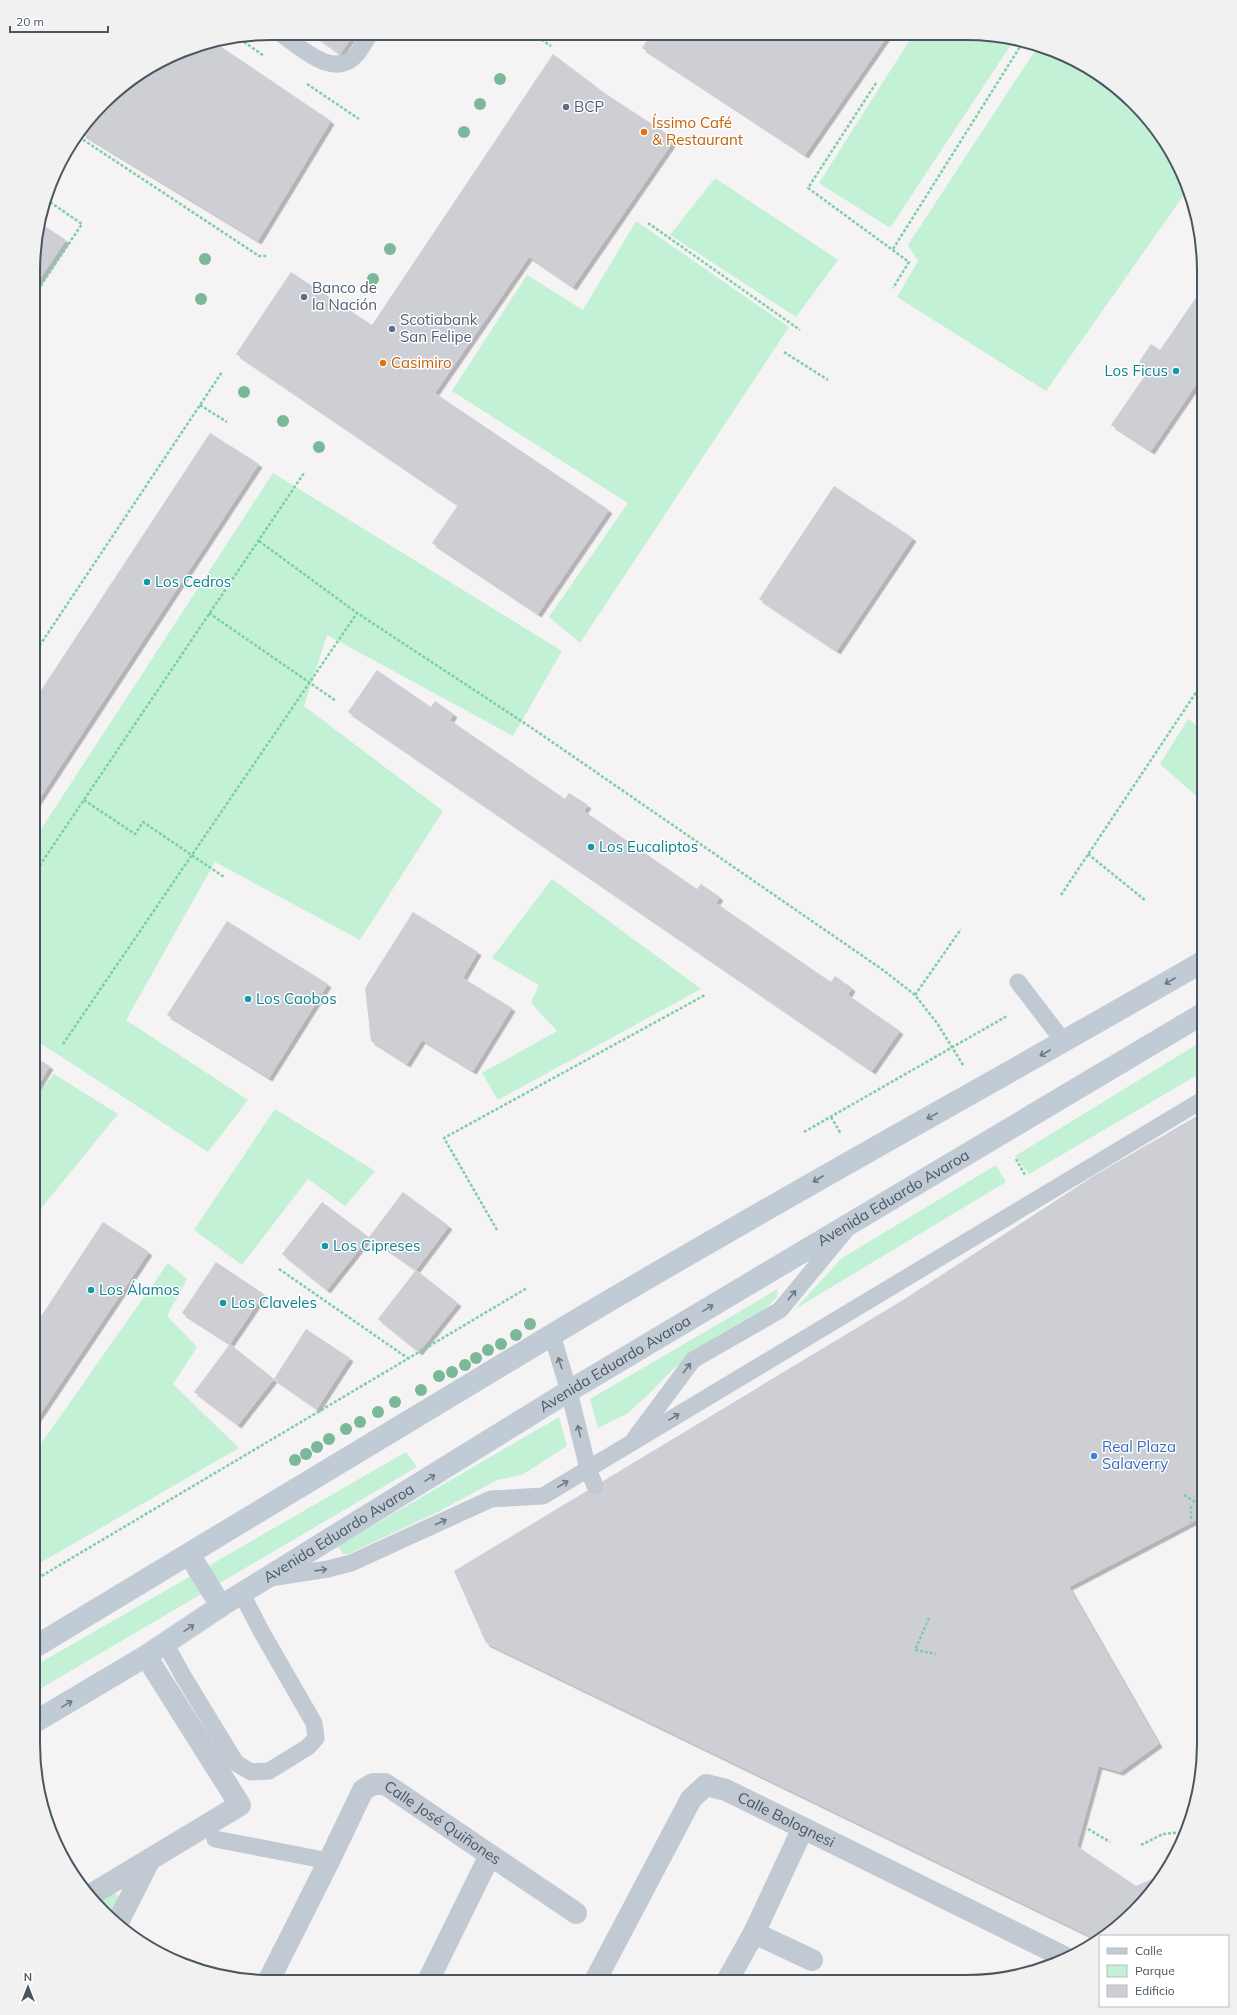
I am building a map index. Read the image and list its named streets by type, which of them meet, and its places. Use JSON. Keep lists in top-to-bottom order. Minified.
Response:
{"streets":{"main road":["Avenida Eduardo Avaroa"],"street":["Calle Bolognesi","Calle José Quiñones"]},"places":["BCP","Íssimo Café & Restaurant","Banco de la Nación","Scotiabank San Felipe","Casimiro","Los Ficus","Los Cedros","Los Eucaliptos","Los Caobos","Los Cipreses","Los Álamos","Los Claveles","Real Plaza Salaverry"],"legend":["Calle","Parque","Edificio"],"scale_bar":"20 m","north":"top"}
